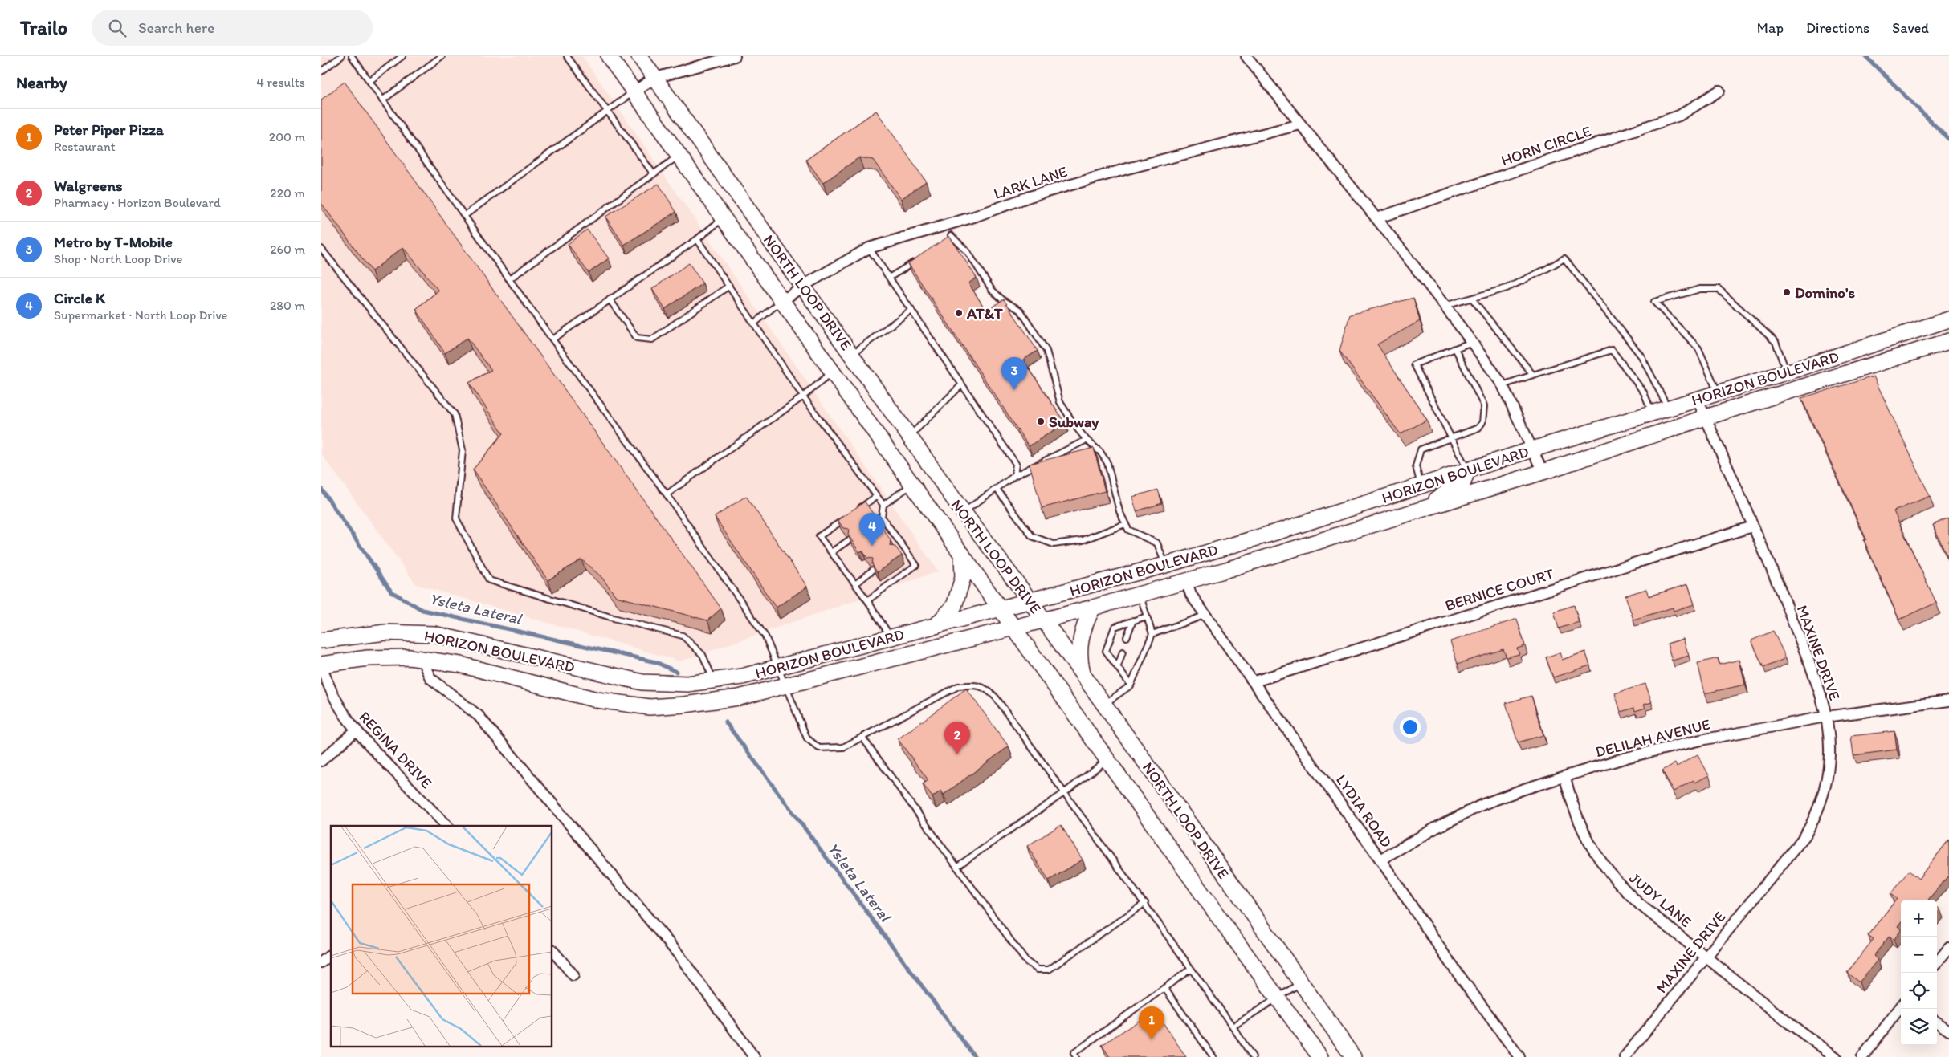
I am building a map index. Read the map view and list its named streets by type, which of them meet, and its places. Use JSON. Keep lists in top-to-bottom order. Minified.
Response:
{"streets":{"main road":["NORTH LOOP DRIVE","HORIZON BOULEVARD"],"street":["HORN CIRCLE","LARK LANE","BERNICE COURT","MAXINE DRIVE","DELILAH AVENUE","REGINA DRIVE","LYDIA ROAD","JUDY LANE"]},"crossings":[["LARK LANE","NORTH LOOP DRIVE"],["NORTH LOOP DRIVE","HORIZON BOULEVARD"],["HORIZON BOULEVARD","MAXINE DRIVE"],["HORIZON BOULEVARD","REGINA DRIVE"],["HORIZON BOULEVARD","LYDIA ROAD"],["BERNICE COURT","MAXINE DRIVE"],["BERNICE COURT","LYDIA ROAD"],["MAXINE DRIVE","DELILAH AVENUE"],["MAXINE DRIVE","JUDY LANE"],["DELILAH AVENUE","LYDIA ROAD"],["DELILAH AVENUE","JUDY LANE"]],"water":["Ysleta Lateral"],"places":["Domino's","AT&T","Subway"],"page":{"header":"Trailo","search":"Search here","nav":["Map","Directions","Saved"],"heading":["Nearby","4 results"],"list":[{"mark":"1","name":"Peter Piper Pizza","note":"Restaurant","value":"200 m"},{"mark":"2","name":"Walgreens","note":"Pharmacy · Horizon Boulevard","value":"220 m"},{"mark":"3","name":"Metro by T-Mobile","note":"Shop · North Loop Drive","value":"260 m"},{"mark":"4","name":"Circle K","note":"Supermarket · North Loop Drive","value":"280 m"}],"pins":["3","4","2","1"],"map_buttons":["+","−"]}}
